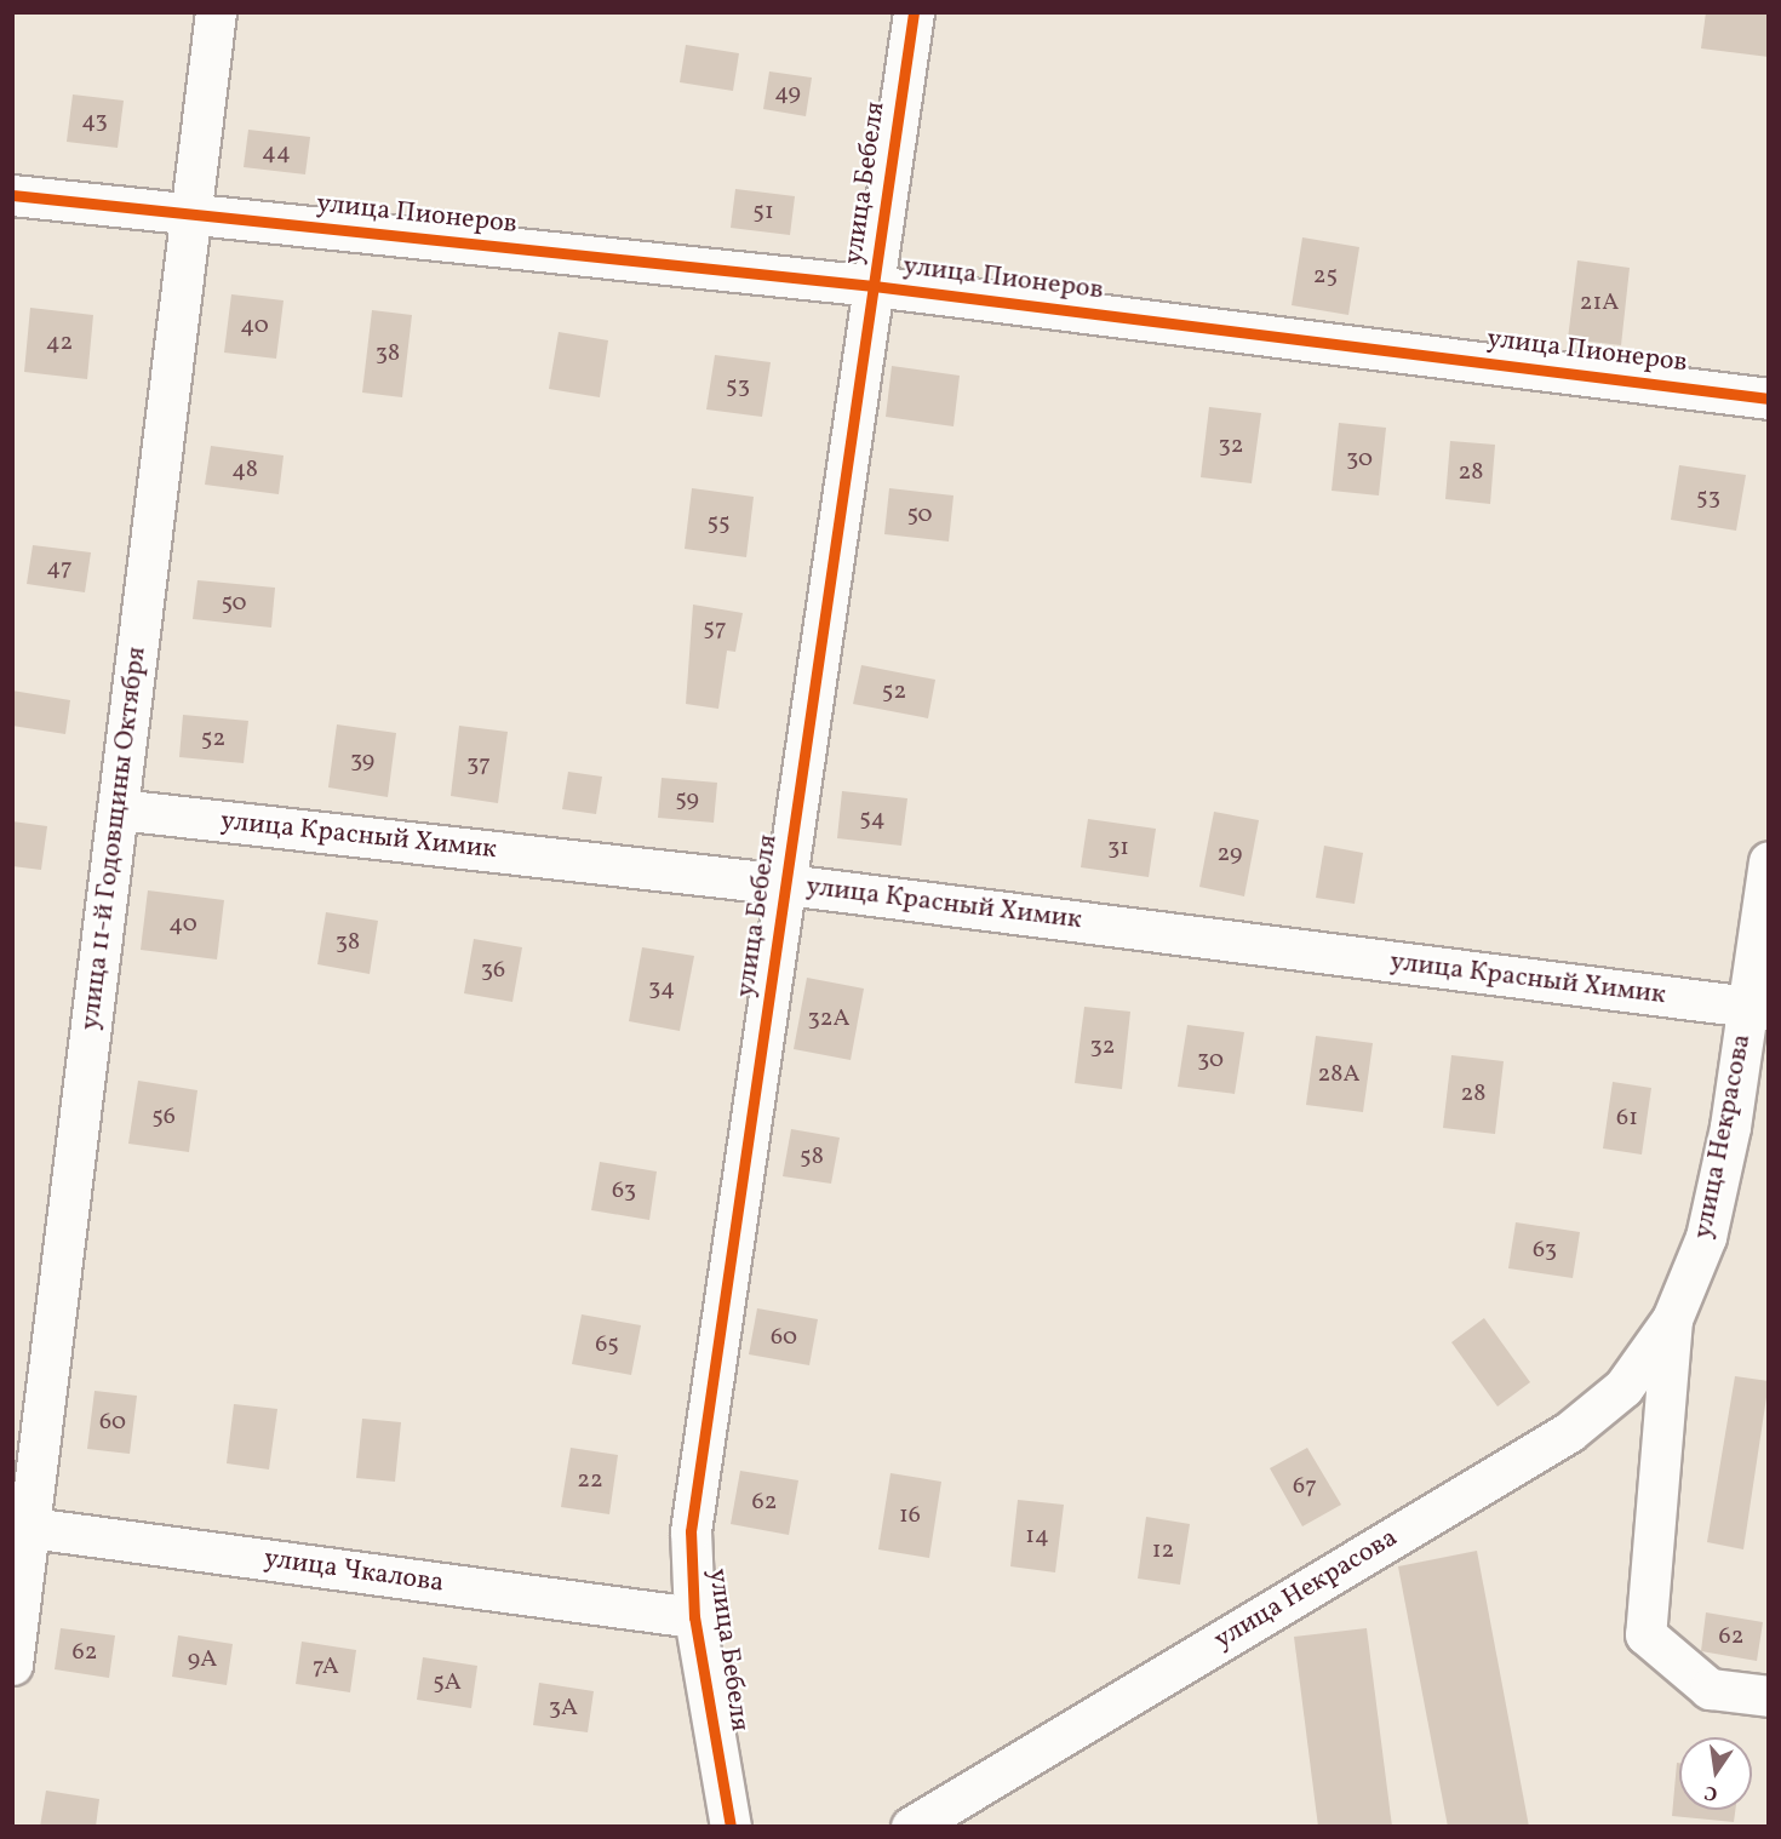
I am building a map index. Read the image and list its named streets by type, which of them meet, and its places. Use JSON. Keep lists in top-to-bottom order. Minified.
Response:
{"streets":{"street":["улица Бебеля","улица Пионеров","улица Красный Химик","улица 11-й Годовщины Октября","улица Некрасова","улица Чкалова"]},"crossings":[["улица Бебеля","улица Пионеров"],["улица Бебеля","улица Красный Химик"],["улица Бебеля","улица Чкалова"],["улица Пионеров","улица 11-й Годовщины Октября"],["улица Красный Химик","улица 11-й Годовщины Октября"],["улица Красный Химик","улица Некрасова"],["улица 11-й Годовщины Октября","улица Чкалова"]],"house_numbers":["49","43","44","51","25","21А","40","42","38","53","32","30","48","28","53","50","55","47","50","57","52","52","39","37","59","54","31","29","40","38","36","34","32А","32","30","28А","28","56","61","58","63","63","60","65","60","22","67","62","16","14","12","62","62","9А","7А","5А","3А"],"north":"bottom"}
